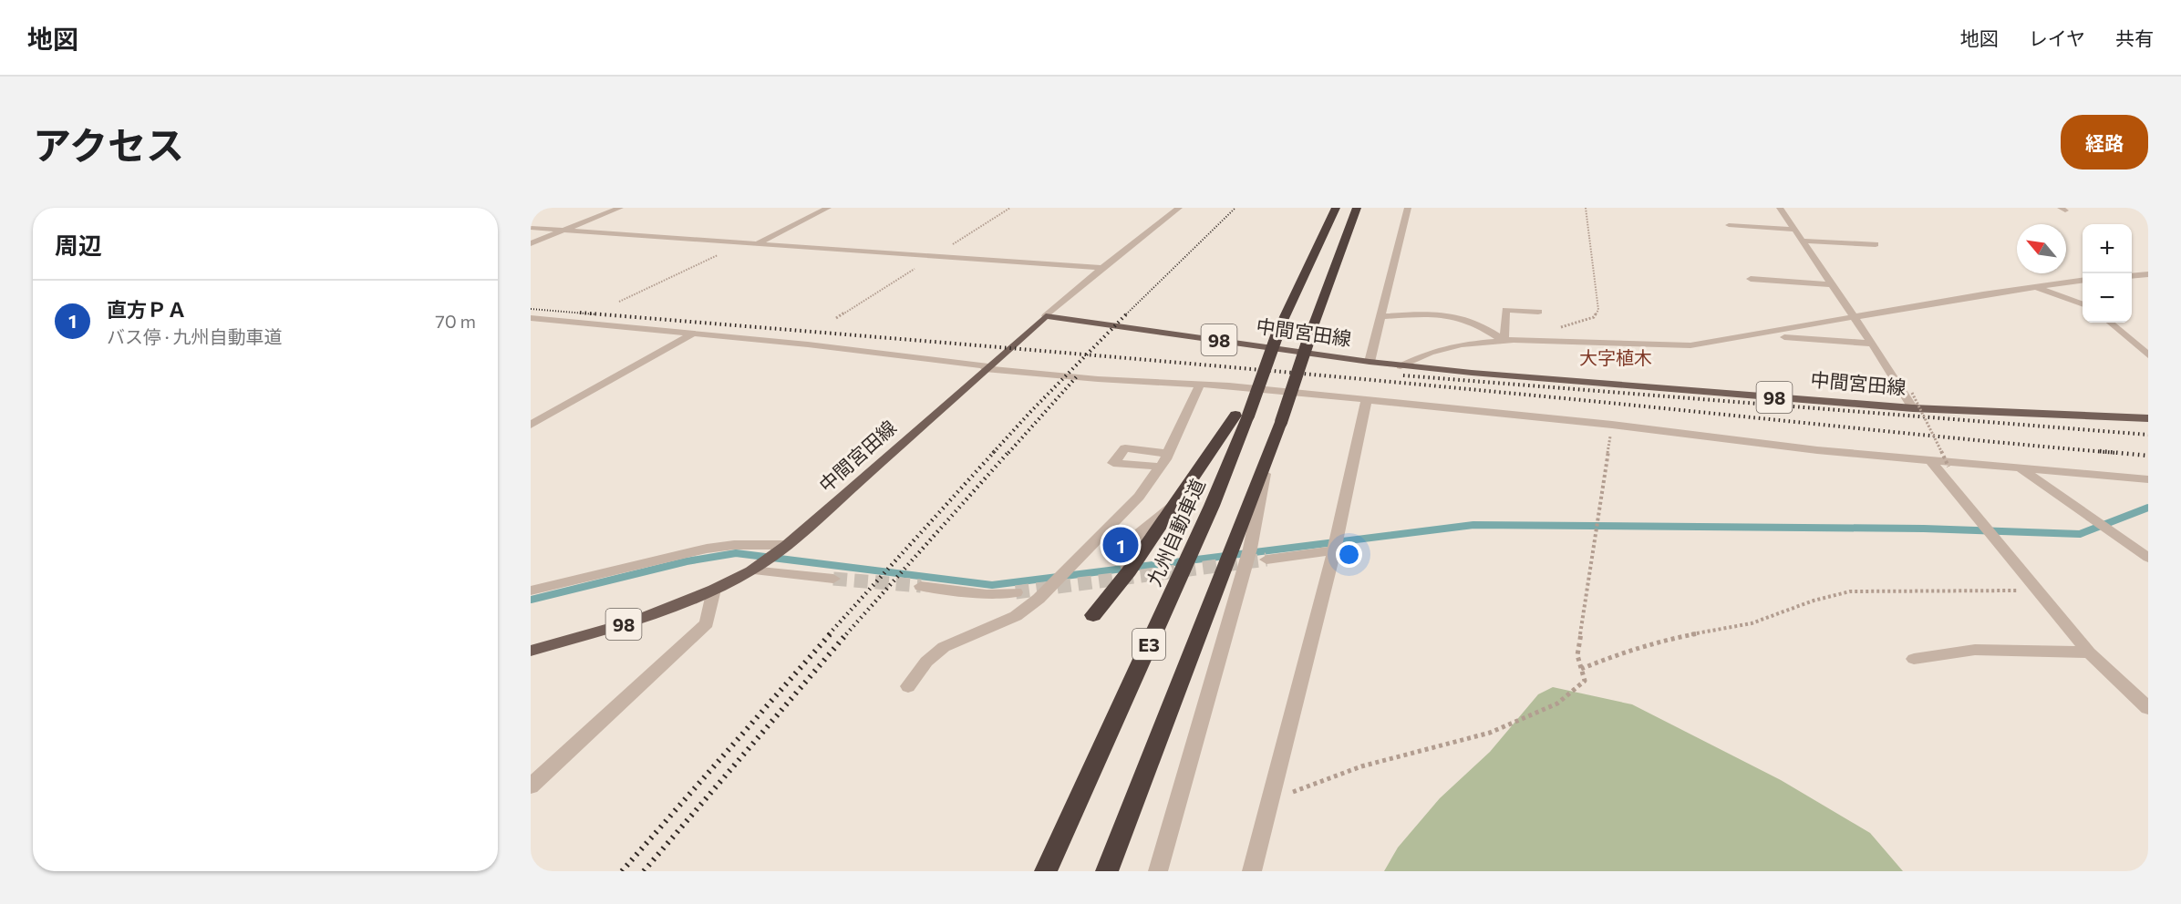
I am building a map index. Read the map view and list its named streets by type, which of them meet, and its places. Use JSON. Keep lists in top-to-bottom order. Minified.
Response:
{"streets":{"highway":["九州自動車道","E3"],"main road":["中間宮田線","98"]},"districts":["大字植木"],"north":"top left","page":{"header":"地図","nav":["地図","レイヤ","共有"],"title":"アクセス","buttons":"経路","heading":"周辺","map_buttons":["+","−"],"list":[{"mark":"1","name":"直方ＰＡ","note":"バス停 · 九州自動車道","value":"70 m"}],"pins":"1"}}
